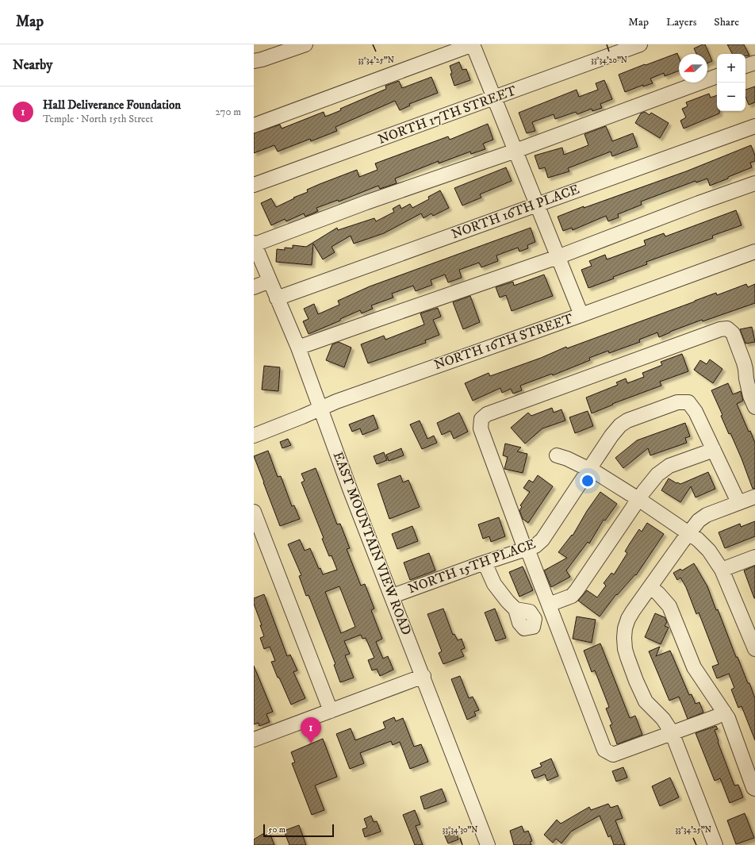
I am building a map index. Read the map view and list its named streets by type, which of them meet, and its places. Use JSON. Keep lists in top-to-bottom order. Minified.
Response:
{"streets":{"street":["NORTH 17TH STREET","NORTH 16TH PLACE","NORTH 16TH STREET","EAST MOUNTAIN VIEW ROAD","NORTH 15TH PLACE"]},"crossings":[["NORTH 16TH PLACE","EAST MOUNTAIN VIEW ROAD"],["NORTH 16TH STREET","EAST MOUNTAIN VIEW ROAD"],["EAST MOUNTAIN VIEW ROAD","NORTH 15TH PLACE"]],"scale_bar":"50 m","north":"left","page":{"header":"Map","nav":["Map","Layers","Share"],"heading":"Nearby","map_buttons":["+","−"],"list":[{"mark":"1","name":"Hall Deliverance Foundation","note":"Temple · North 15th Street","value":"270 m"}],"pins":"1","scale":"50 m"},"coordinates":["33°34'25\"N","33°34'20\"N","33°34'30\"N"]}
